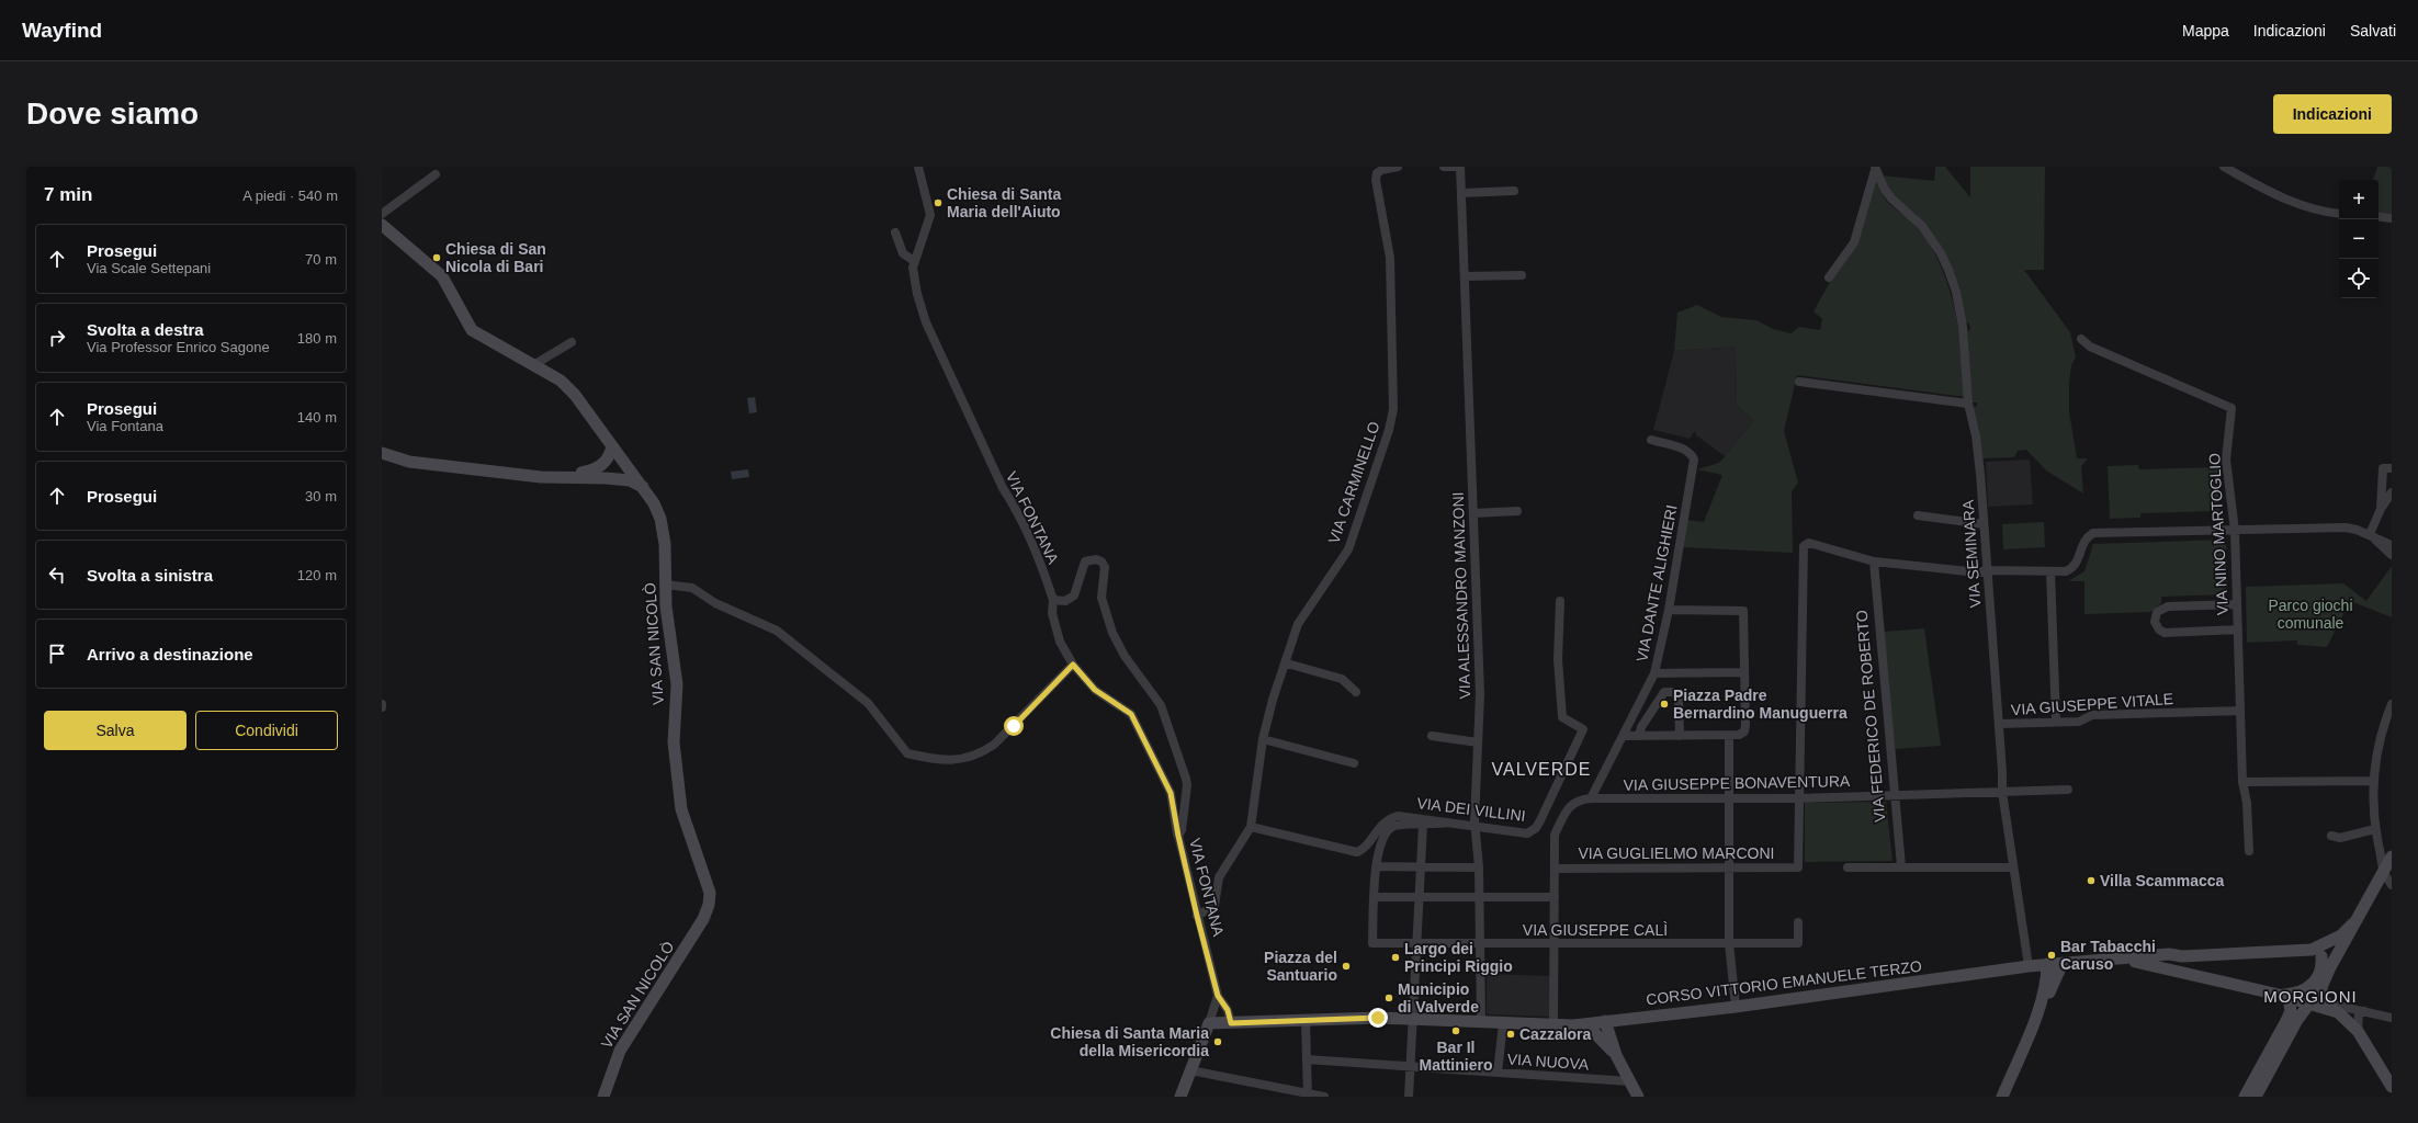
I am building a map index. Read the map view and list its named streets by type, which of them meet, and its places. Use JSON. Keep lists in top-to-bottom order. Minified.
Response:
{"streets":{"street":["VIA CARMINELLO","VIA FONTANA","VIA NINO MARTOGLIO","VIA SEMINARA","VIA DANTE ALIGHIERI","VIA ALESSANDRO MANZONI","VIA SAN NICOLÒ","VIA GIUSEPPE VITALE","VIA FEDERICO DE ROBERTO","VIA GIUSEPPE BONAVENTURA","VIA DEI VILLINI","VIA GUGLIELMO MARCONI","VIA GIUSEPPE CALÌ","CORSO VITTORIO EMANUELE TERZO","VIA NUOVA"]},"crossings":[["VIA CARMINELLO","VIA FONTANA"],["VIA CARMINELLO","VIA DEI VILLINI"],["VIA FONTANA","CORSO VITTORIO EMANUELE TERZO"],["VIA NINO MARTOGLIO","VIA GIUSEPPE VITALE"],["VIA SEMINARA","VIA GIUSEPPE VITALE"],["VIA SEMINARA","VIA GIUSEPPE BONAVENTURA"],["VIA SEMINARA","CORSO VITTORIO EMANUELE TERZO"],["VIA DANTE ALIGHIERI","VIA GIUSEPPE BONAVENTURA"],["VIA ALESSANDRO MANZONI","VIA DEI VILLINI"],["VIA ALESSANDRO MANZONI","VIA GIUSEPPE CALÌ"],["VIA ALESSANDRO MANZONI","CORSO VITTORIO EMANUELE TERZO"],["VIA FEDERICO DE ROBERTO","VIA GIUSEPPE BONAVENTURA"],["VIA GIUSEPPE BONAVENTURA","VIA GUGLIELMO MARCONI"]],"districts":["VALVERDE","MORGIONI"],"parks":["Parco giochi comunale"],"places":["Chiesa di Santa Maria dell'Aiuto","Chiesa di San Nicola di Bari","Piazza Padre Bernardino Manuguerra","Villa Scammacca","Bar Tabacchi Caruso","Largo dei Principi Riggio","Piazza del Santuario","Municipio di Valverde","Bar Il Mattiniero","Cazzalora","Chiesa di Santa Maria della Misericordia"],"page":{"header":"Wayfind","nav":["Mappa","Indicazioni","Salvati"],"buttons":["Indicazioni",["Salva","Condividi"]],"title":"Dove siamo","heading":["7 min","A piedi · 540 m"],"map_buttons":["+","−"],"list":[["Prosegui","Via Scale Settepani","70 m"],["Svolta a destra","Via Professor Enrico Sagone","180 m"],["Prosegui","Via Fontana","140 m"],["Prosegui","30 m"],["Svolta a sinistra","120 m"],"Arrivo a destinazione"]}}
